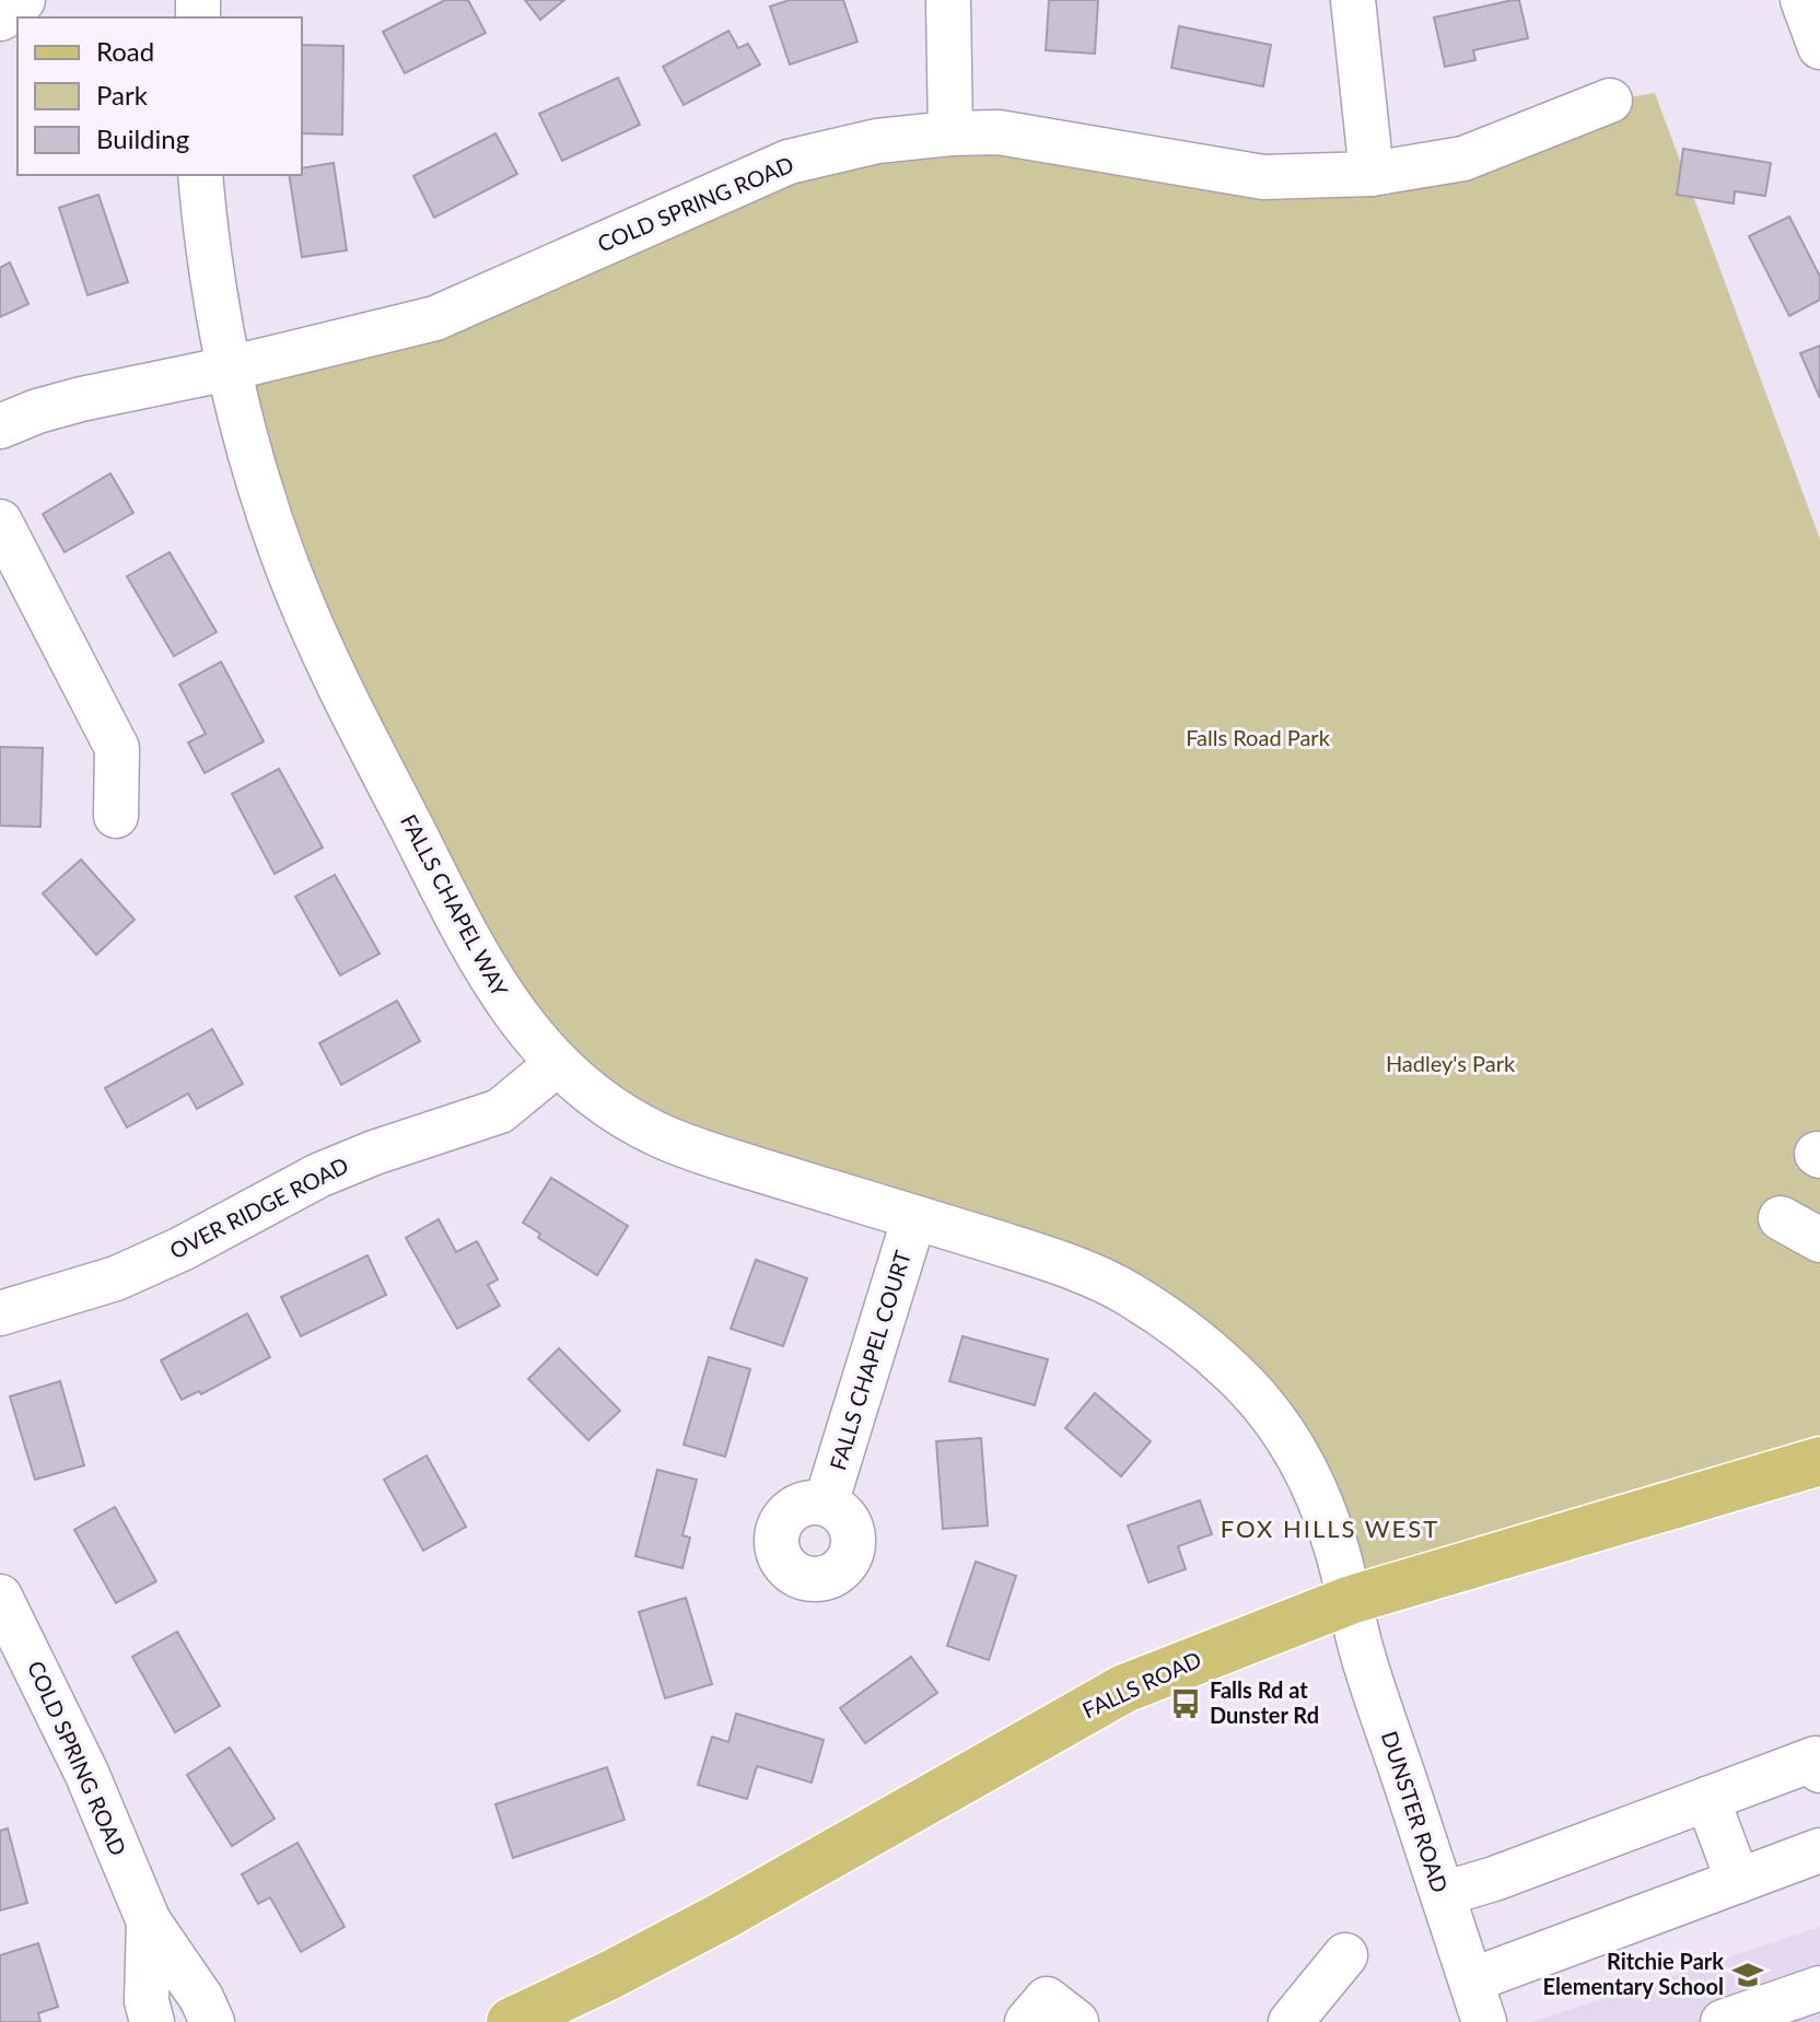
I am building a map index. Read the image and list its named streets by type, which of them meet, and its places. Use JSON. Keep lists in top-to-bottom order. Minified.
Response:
{"streets":{"main road":["FALLS ROAD"],"street":["COLD SPRING ROAD","FALLS CHAPEL WAY","OVER RIDGE ROAD","FALLS CHAPEL COURT","DUNSTER ROAD"]},"crossings":[["COLD SPRING ROAD","FALLS CHAPEL WAY"],["FALLS CHAPEL WAY","OVER RIDGE ROAD"],["FALLS CHAPEL WAY","FALLS CHAPEL COURT"],["FALLS CHAPEL WAY","FALLS ROAD"],["FALLS CHAPEL WAY","DUNSTER ROAD"],["FALLS ROAD","DUNSTER ROAD"]],"districts":["FOX HILLS WEST"],"parks":["Falls Road Park","Hadley's Park"],"places":{"bus stop":["Falls Rd at Dunster Rd"],"school or university":["Ritchie Park Elementary School"]},"legend":["Road","Park","Building"]}
